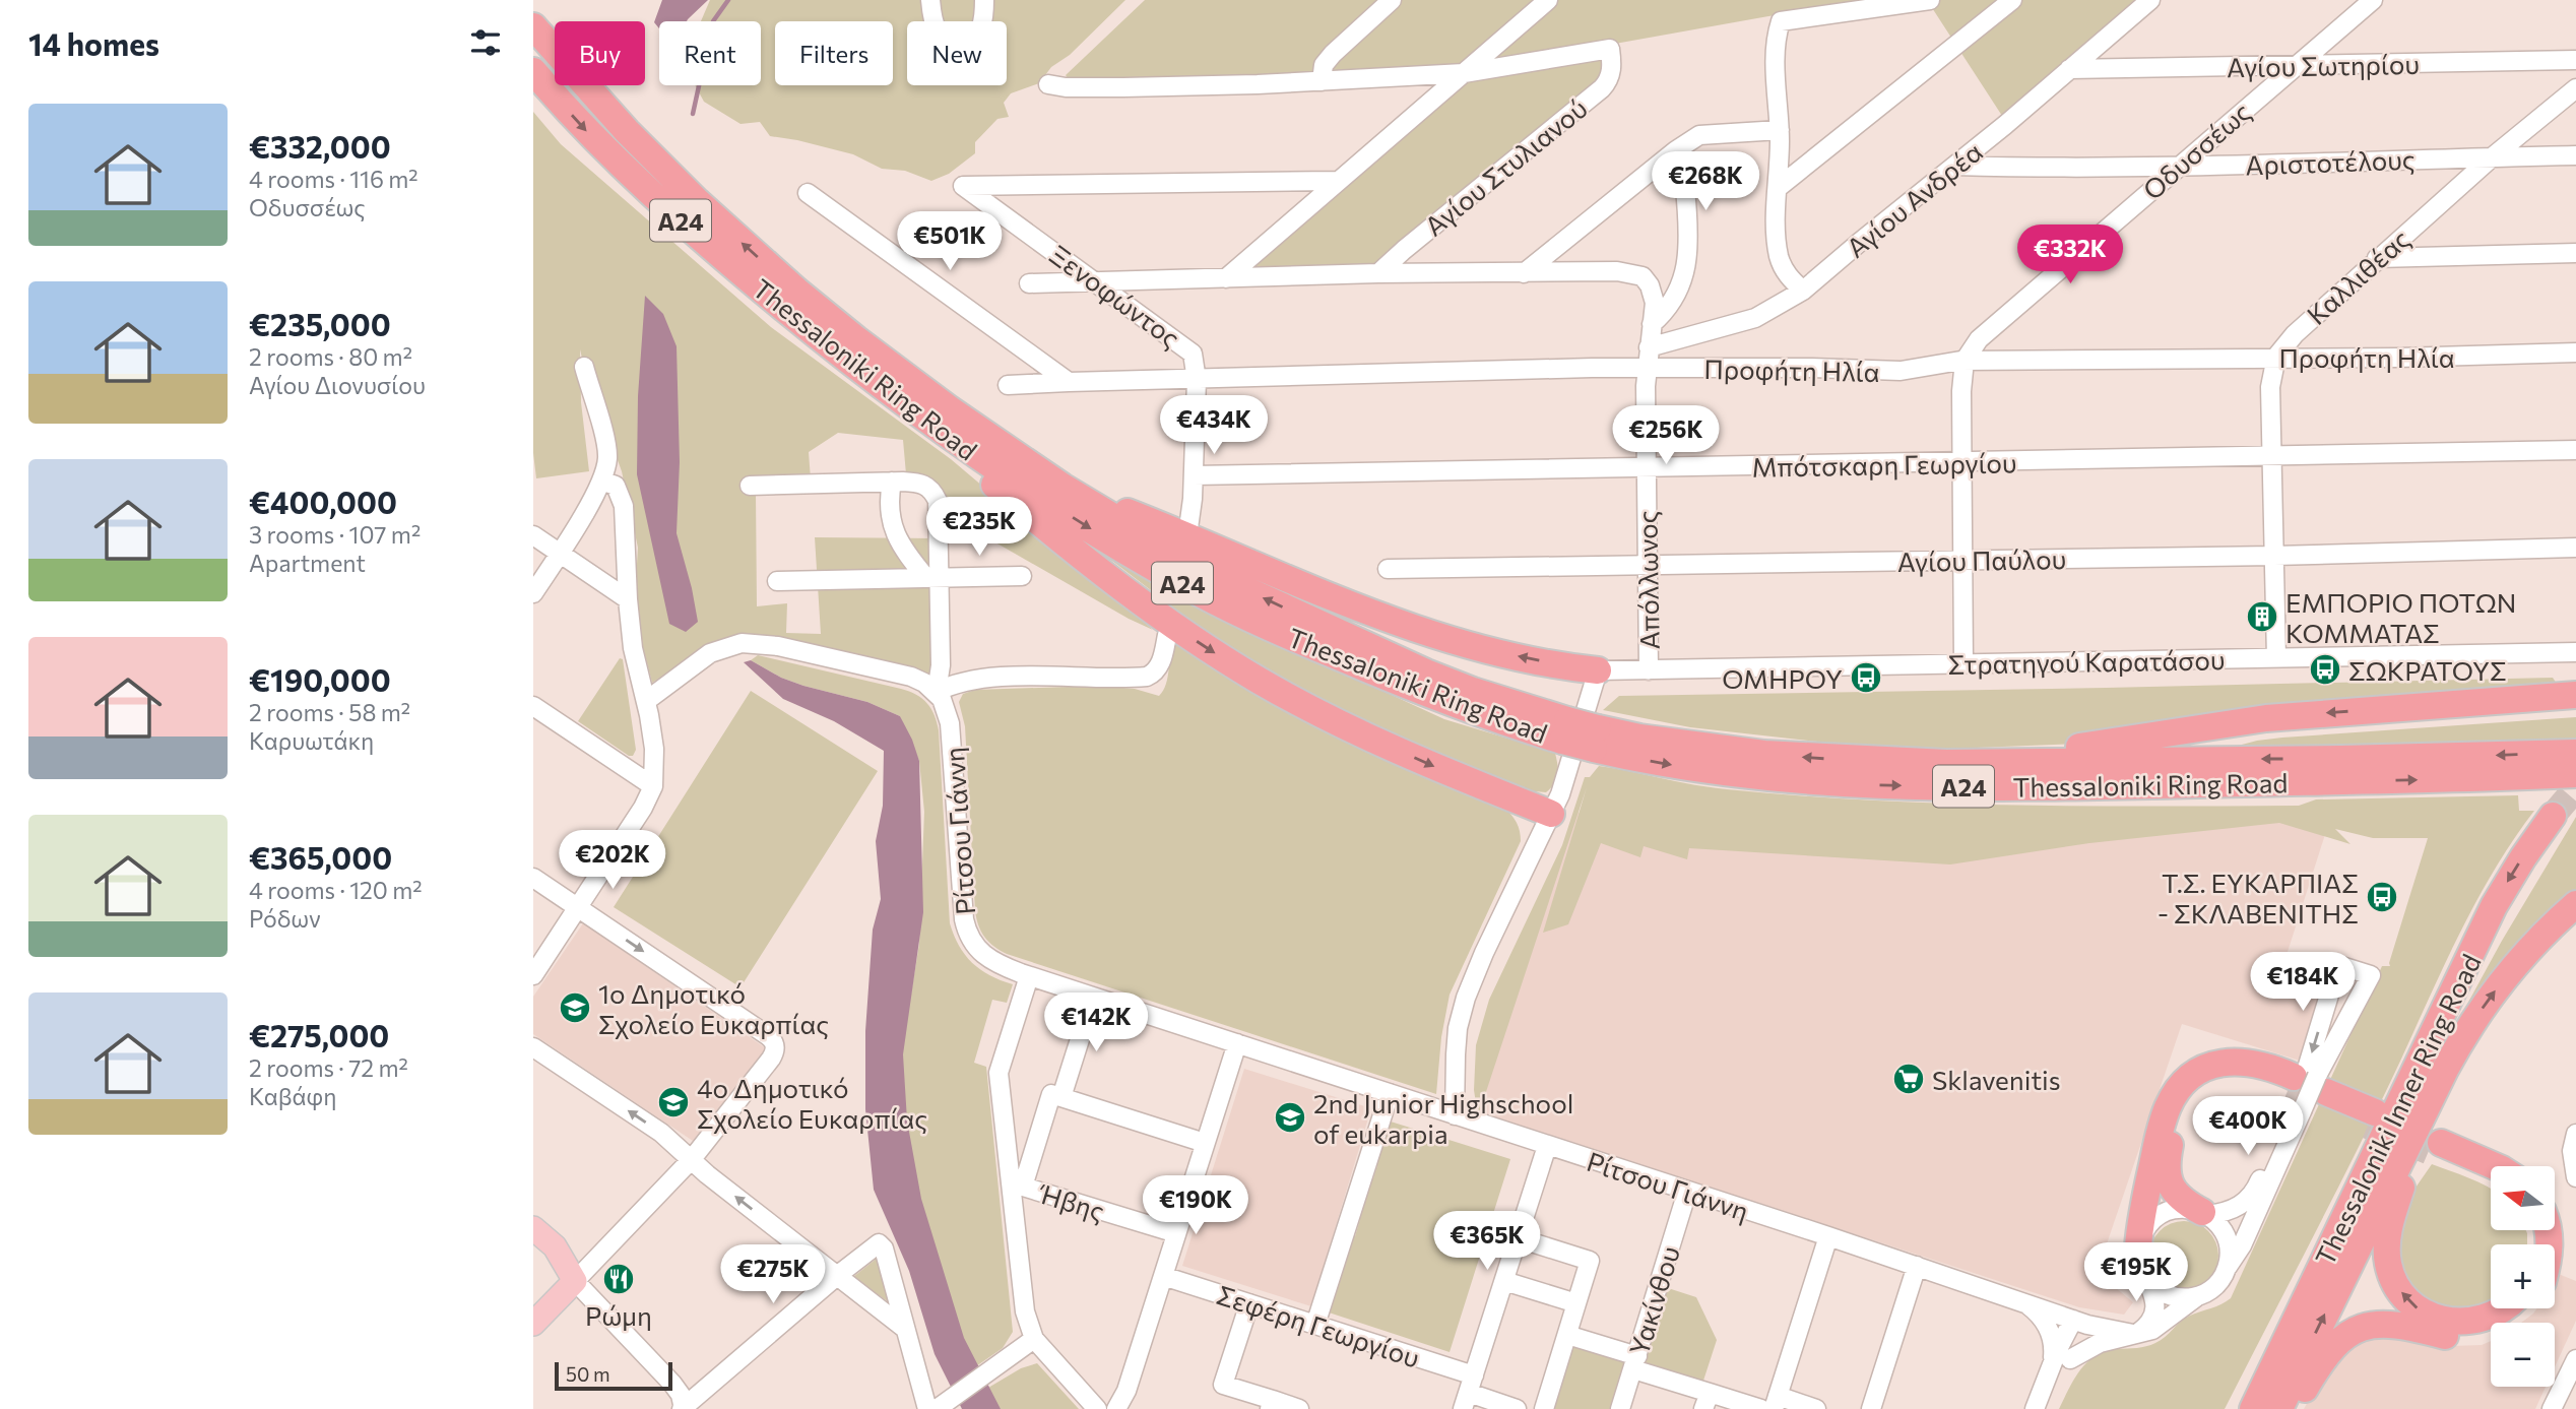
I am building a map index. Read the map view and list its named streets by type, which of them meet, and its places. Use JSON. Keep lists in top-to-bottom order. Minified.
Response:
{"streets":{"highway":["Α24","Thessaloniki Ring Road","Thessaloniki Inner Ring Road"],"street":["Αγίου Σωτηρίου","Οδυσσέως","Αριστοτέλους","Αγίου Στυλιανού","Αγίου Ανδρέα","Καλλιθέας","Ξενοφώντος","Προφήτη Ηλία","Μπότσκαρη Γεωργίου","Αγίου Παύλου","Απόλλωνος","Στρατηγού Καρατάσου","Ρίτσου Γιάννη","Ήβης","Υακίνθου","Σεφέρη Γεωργίου"]},"crossings":[["Αγίου Σωτηρίου","Οδυσσέως"],["Αγίου Σωτηρίου","Αγίου Ανδρέα"],["Οδυσσέως","Αριστοτέλους"],["Οδυσσέως","Προφήτη Ηλία"],["Αριστοτέλους","Αγίου Ανδρέα"],["Αριστοτέλους","Καλλιθέας"],["Αγίου Ανδρέα","Απόλλωνος"],["Α24","Thessaloniki Ring Road"],["Καλλιθέας","Προφήτη Ηλία"],["Ξενοφώντος","Προφήτη Ηλία"],["Ξενοφώντος","Μπότσκαρη Γεωργίου"],["Προφήτη Ηλία","Απόλλωνος"],["Μπότσκαρη Γεωργίου","Απόλλωνος"],["Αγίου Παύλου","Απόλλωνος"],["Απόλλωνος","Στρατηγού Καρατάσου"],["Ρίτσου Γιάννη","Υακίνθου"]],"places":{"building":["ΕΜΠΟΡΙΟ ΠΟΤΩΝ ΚΟΜΜΑΤΑΣ"],"bus stop":["ΣΩΚΡΑΤΟΥΣ","ΟΜΗΡΟΥ","Τ.Σ. ΕΥΚΑΡΠΙΑΣ - ΣΚΛΑΒΕΝΙΤΗΣ"],"school or university":["1ο Δημοτικό Σχολείο Ευκαρπίας","4ο Δημοτικό Σχολείο Ευκαρπίας","2nd Junior Highschool of eukarpia"],"supermarket":["Sklavenitis"],"restaurant":["Ρώμη"]},"scale_bar":"50 m","north":"left","page":{"heading":"14 homes","chip":["Buy","Rent","Filters","New"],"list":[{"name":"€332,000","note":"4 rooms · 116 m² · Οδυσσέως"},{"name":"€235,000","note":"2 rooms · 80 m² · Αγίου Διονυσίου"},{"name":"€400,000","note":"3 rooms · 107 m² · Apartment"},{"name":"€190,000","note":"2 rooms · 58 m² · Καρυωτάκη"},{"name":"€365,000","note":"4 rooms · 120 m² · Ρόδων"},{"name":"€275,000","note":"2 rooms · 72 m² · Καβάφη"}],"price":["€268K","€501K","€332K","€434K","€256K","€235K","€202K","€184K","€142K","€400K","€190K","€365K","€195K","€275K"],"map_buttons":["+","−"],"scale":"50 m"}}
